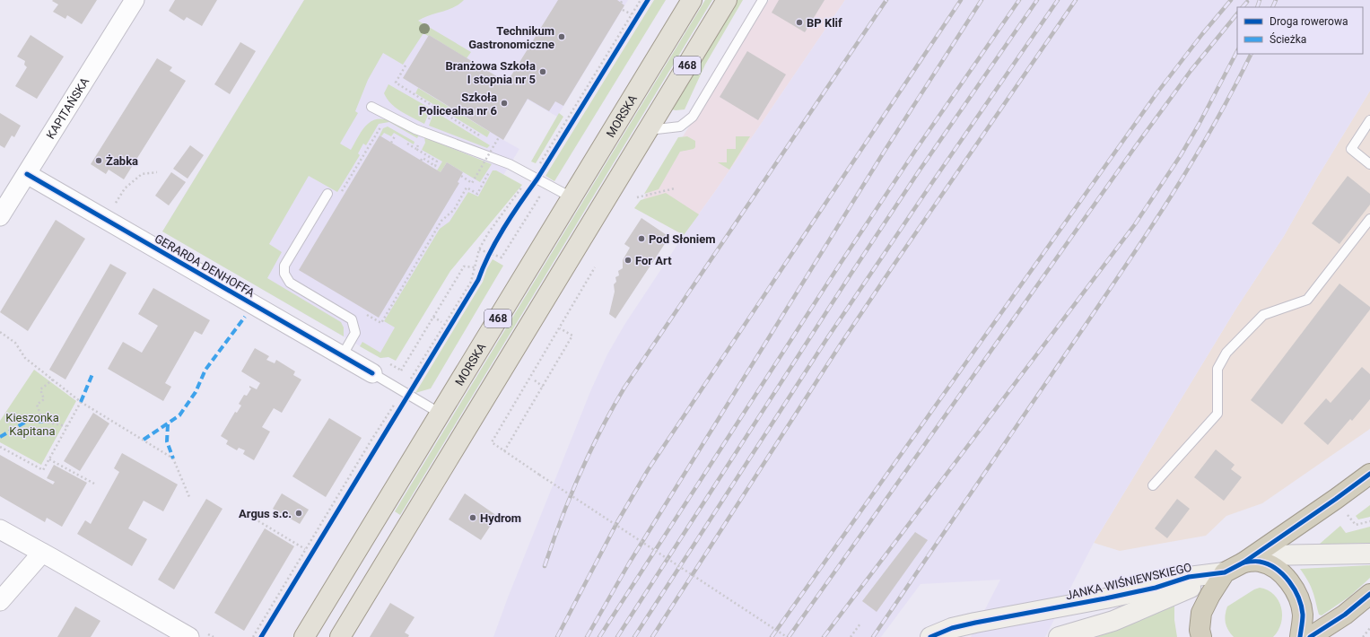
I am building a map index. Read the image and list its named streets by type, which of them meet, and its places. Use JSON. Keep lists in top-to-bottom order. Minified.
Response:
{"streets":{"highway":["JANKA WIŚNIEWSKIEGO"],"main road":["468","MORSKA"],"street":["KAPITAŃSKA","GERARDA DENHOFFA"]},"crossings":[["KAPITAŃSKA","GERARDA DENHOFFA"]],"parks":["Kieszonka Kapitana"],"places":["BP Klif","Technikum Gastronomiczne","Branżowa Szkoła I stopnia nr 5","Szkoła Policealna nr 6","Żabka","Pod Słoniem","For Art","Argus s.c.","Hydrom"],"legend":["Droga rowerowa","Ścieżka"]}
